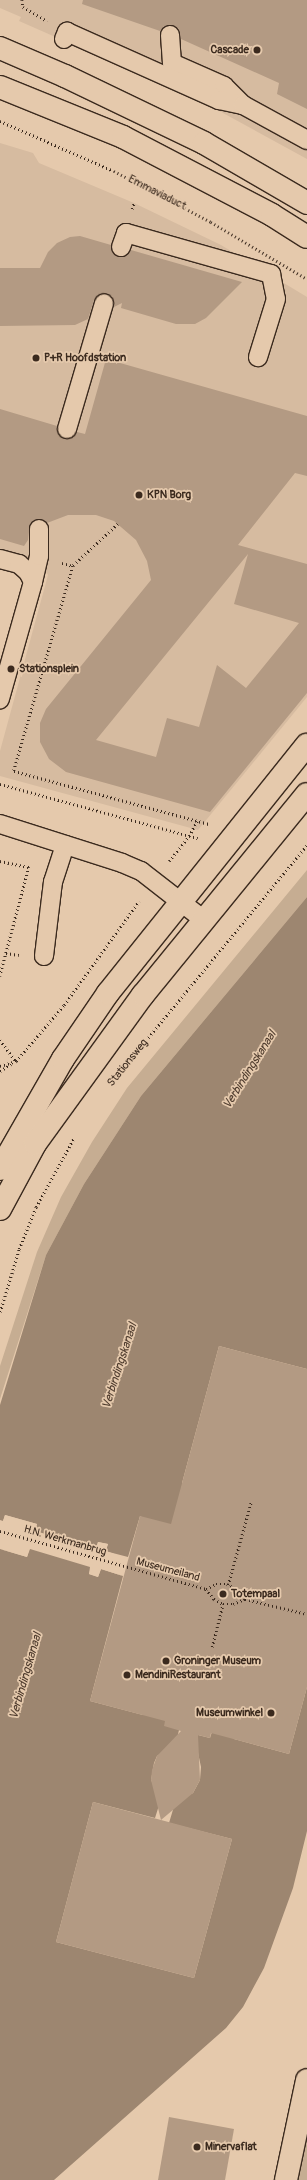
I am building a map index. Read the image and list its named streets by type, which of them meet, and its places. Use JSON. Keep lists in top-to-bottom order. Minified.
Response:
{"streets":{"path":["Emmaviaduct","Stationsweg","H.N. Werkmanbrug","Museumeiland"]},"crossings":[["H.N. Werkmanbrug","Museumeiland"]],"water":["Verbindingskanaal"],"places":["Cascade","P+R Hoofdstation","KPN Borg","Stationsplein","Totempaal","Groninger Museum","MendiniRestaurant","Museumwinkel","Minervaflat"]}
